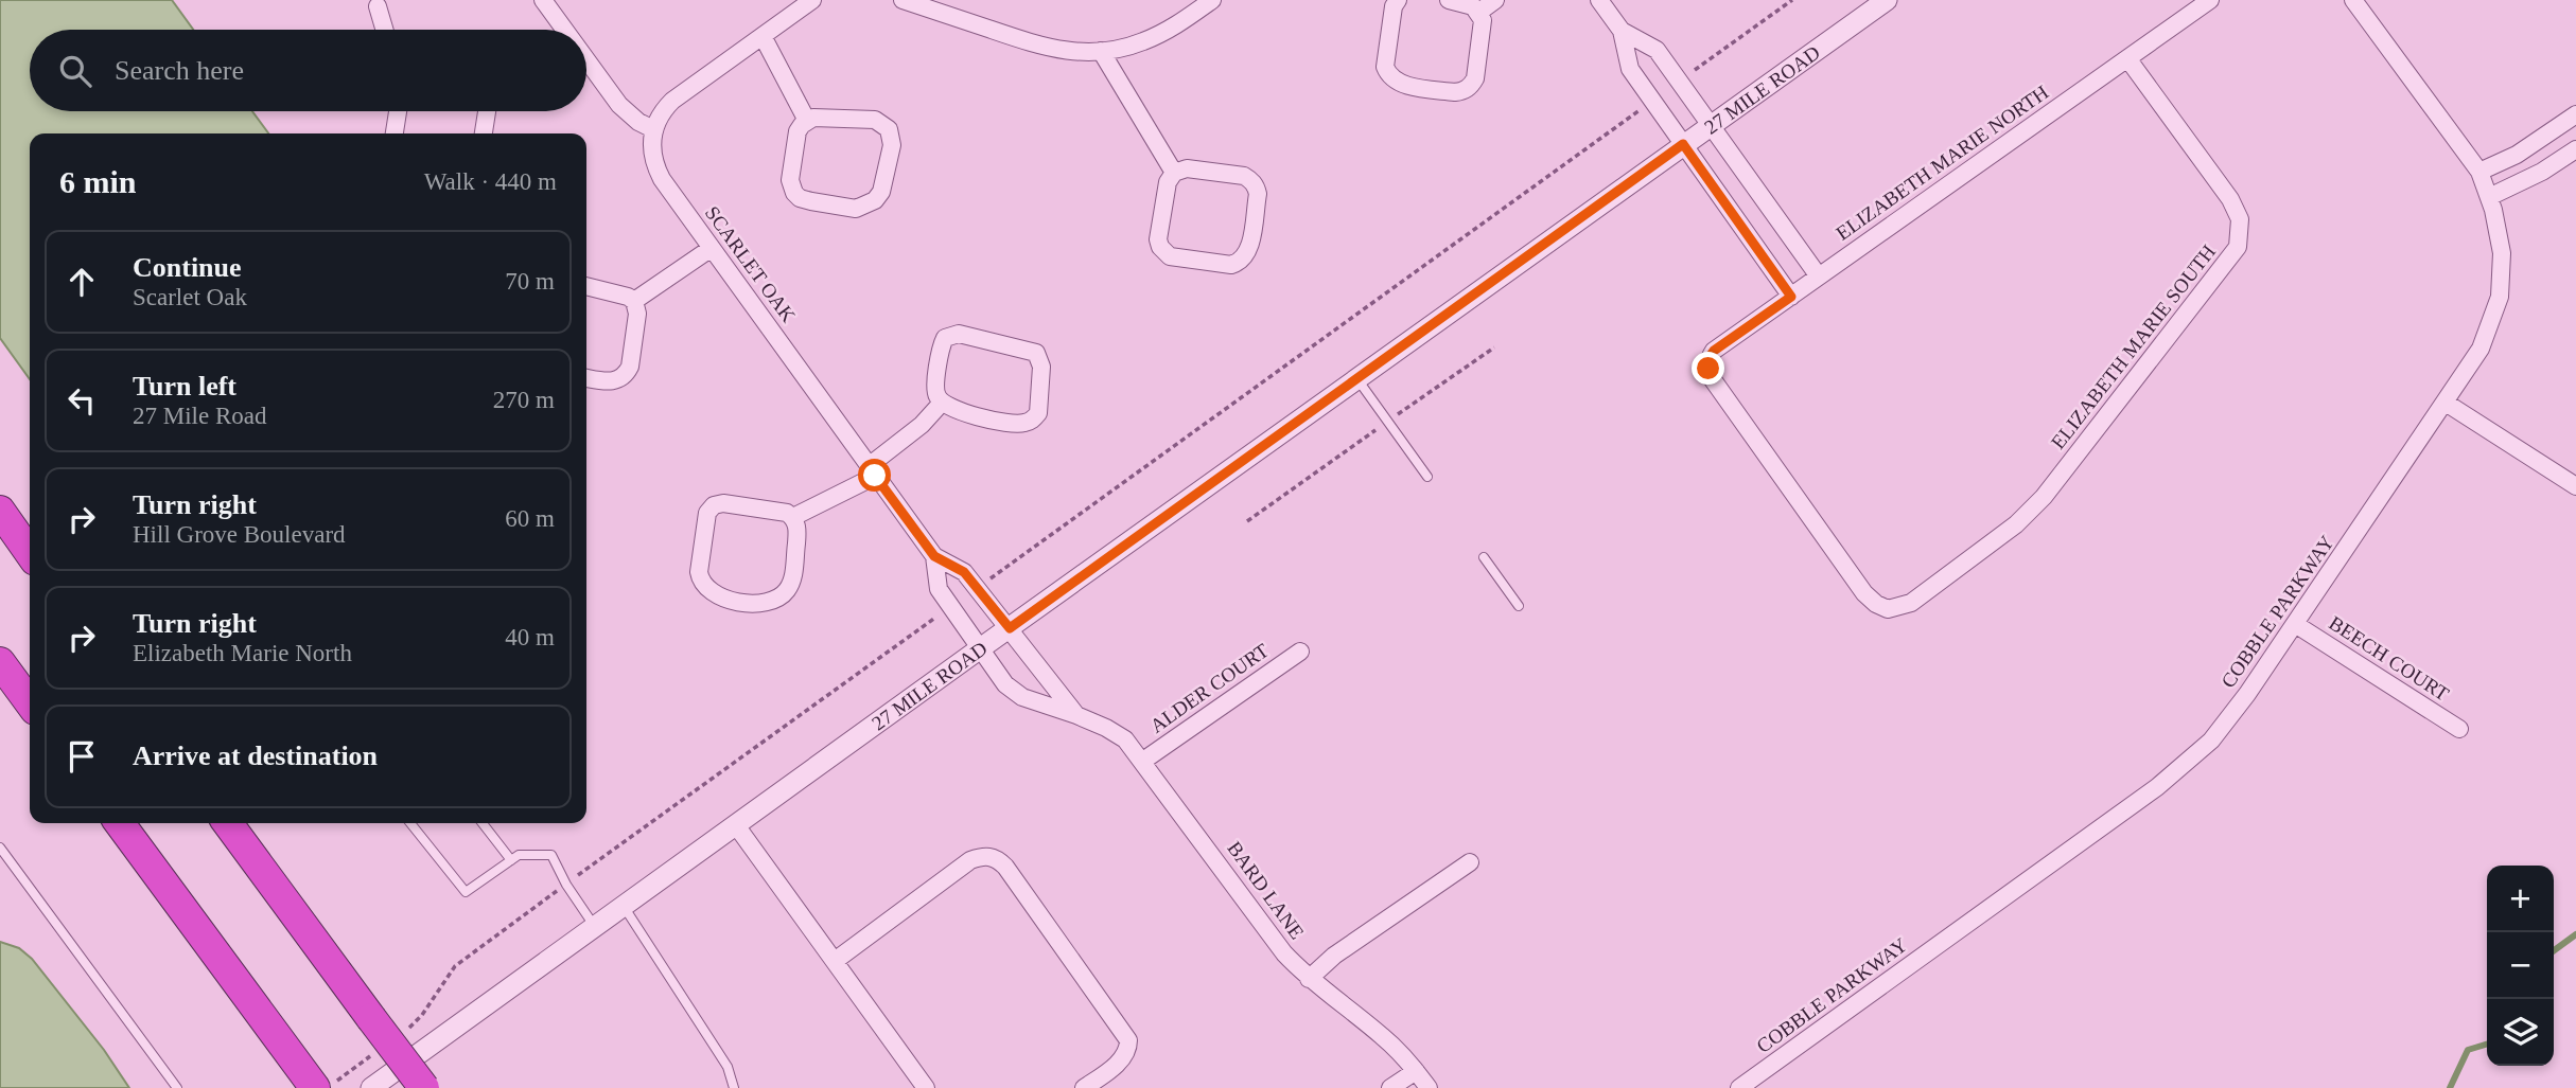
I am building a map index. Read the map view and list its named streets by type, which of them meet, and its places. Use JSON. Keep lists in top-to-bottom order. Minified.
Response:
{"streets":{"street":["27 MILE ROAD","ELIZABETH MARIE NORTH","SCARLET OAK","ELIZABETH MARIE SOUTH","COBBLE PARKWAY","BEECH COURT","ALDER COURT","BARD LANE"]},"crossings":[["27 MILE ROAD","SCARLET OAK"],["27 MILE ROAD","BARD LANE"],["ELIZABETH MARIE NORTH","ELIZABETH MARIE SOUTH"],["SCARLET OAK","BARD LANE"],["COBBLE PARKWAY","BEECH COURT"],["ALDER COURT","BARD LANE"]],"page":{"search":"Search here","heading":["6 min","Walk · 440 m"],"list":[["Continue","Scarlet Oak","70 m"],["Turn left","27 Mile Road","270 m"],["Turn right","Hill Grove Boulevard","60 m"],["Turn right","Elizabeth Marie North","40 m"],"Arrive at destination"],"map_buttons":["+","−"]}}
